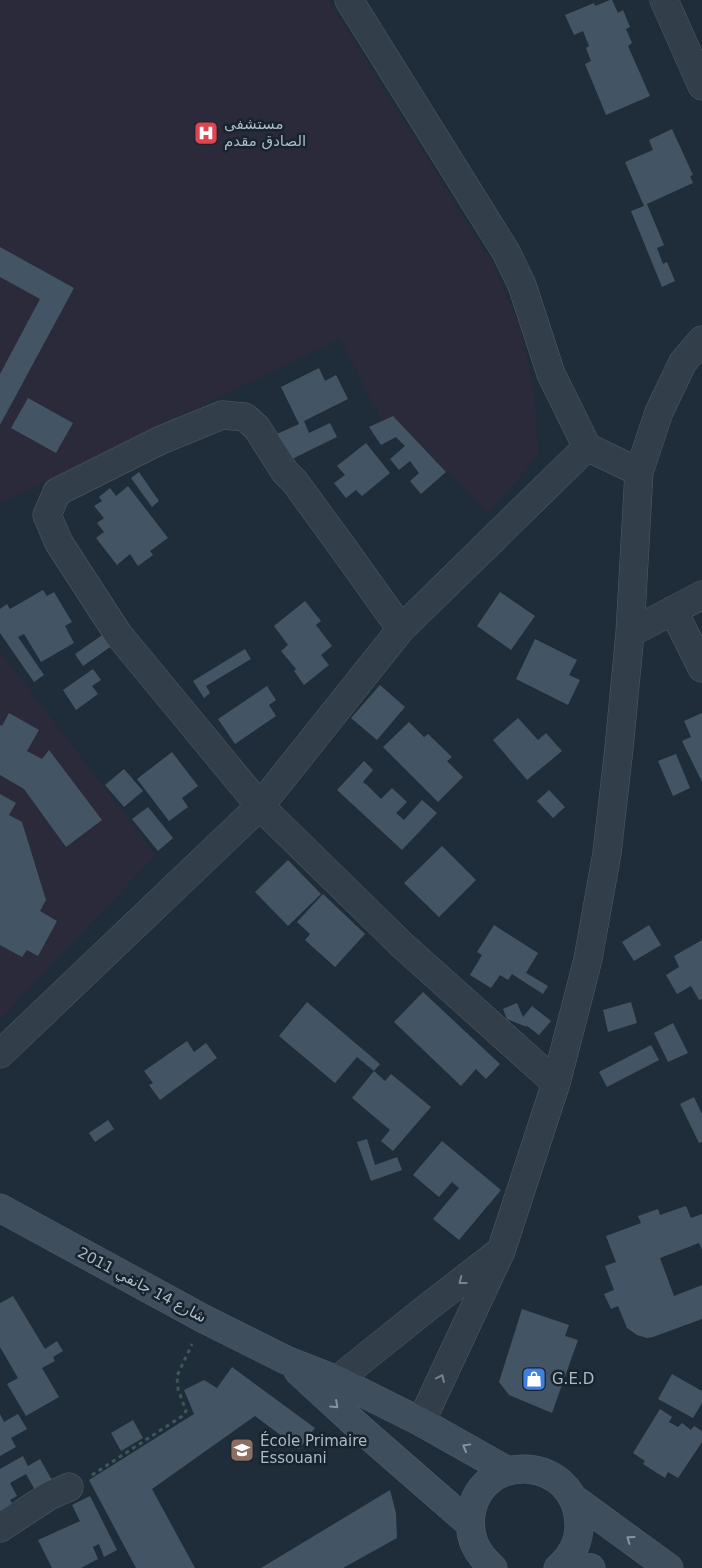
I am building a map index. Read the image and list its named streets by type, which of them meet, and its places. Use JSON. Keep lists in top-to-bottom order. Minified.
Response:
{"streets":{"main road":["شارع 14 جانفي 2011"]},"places":{"hospital":["مستشفى الصادق مقدم"],"shop":["G.E.D"],"school or university":["École Primaire Essouani"]}}
